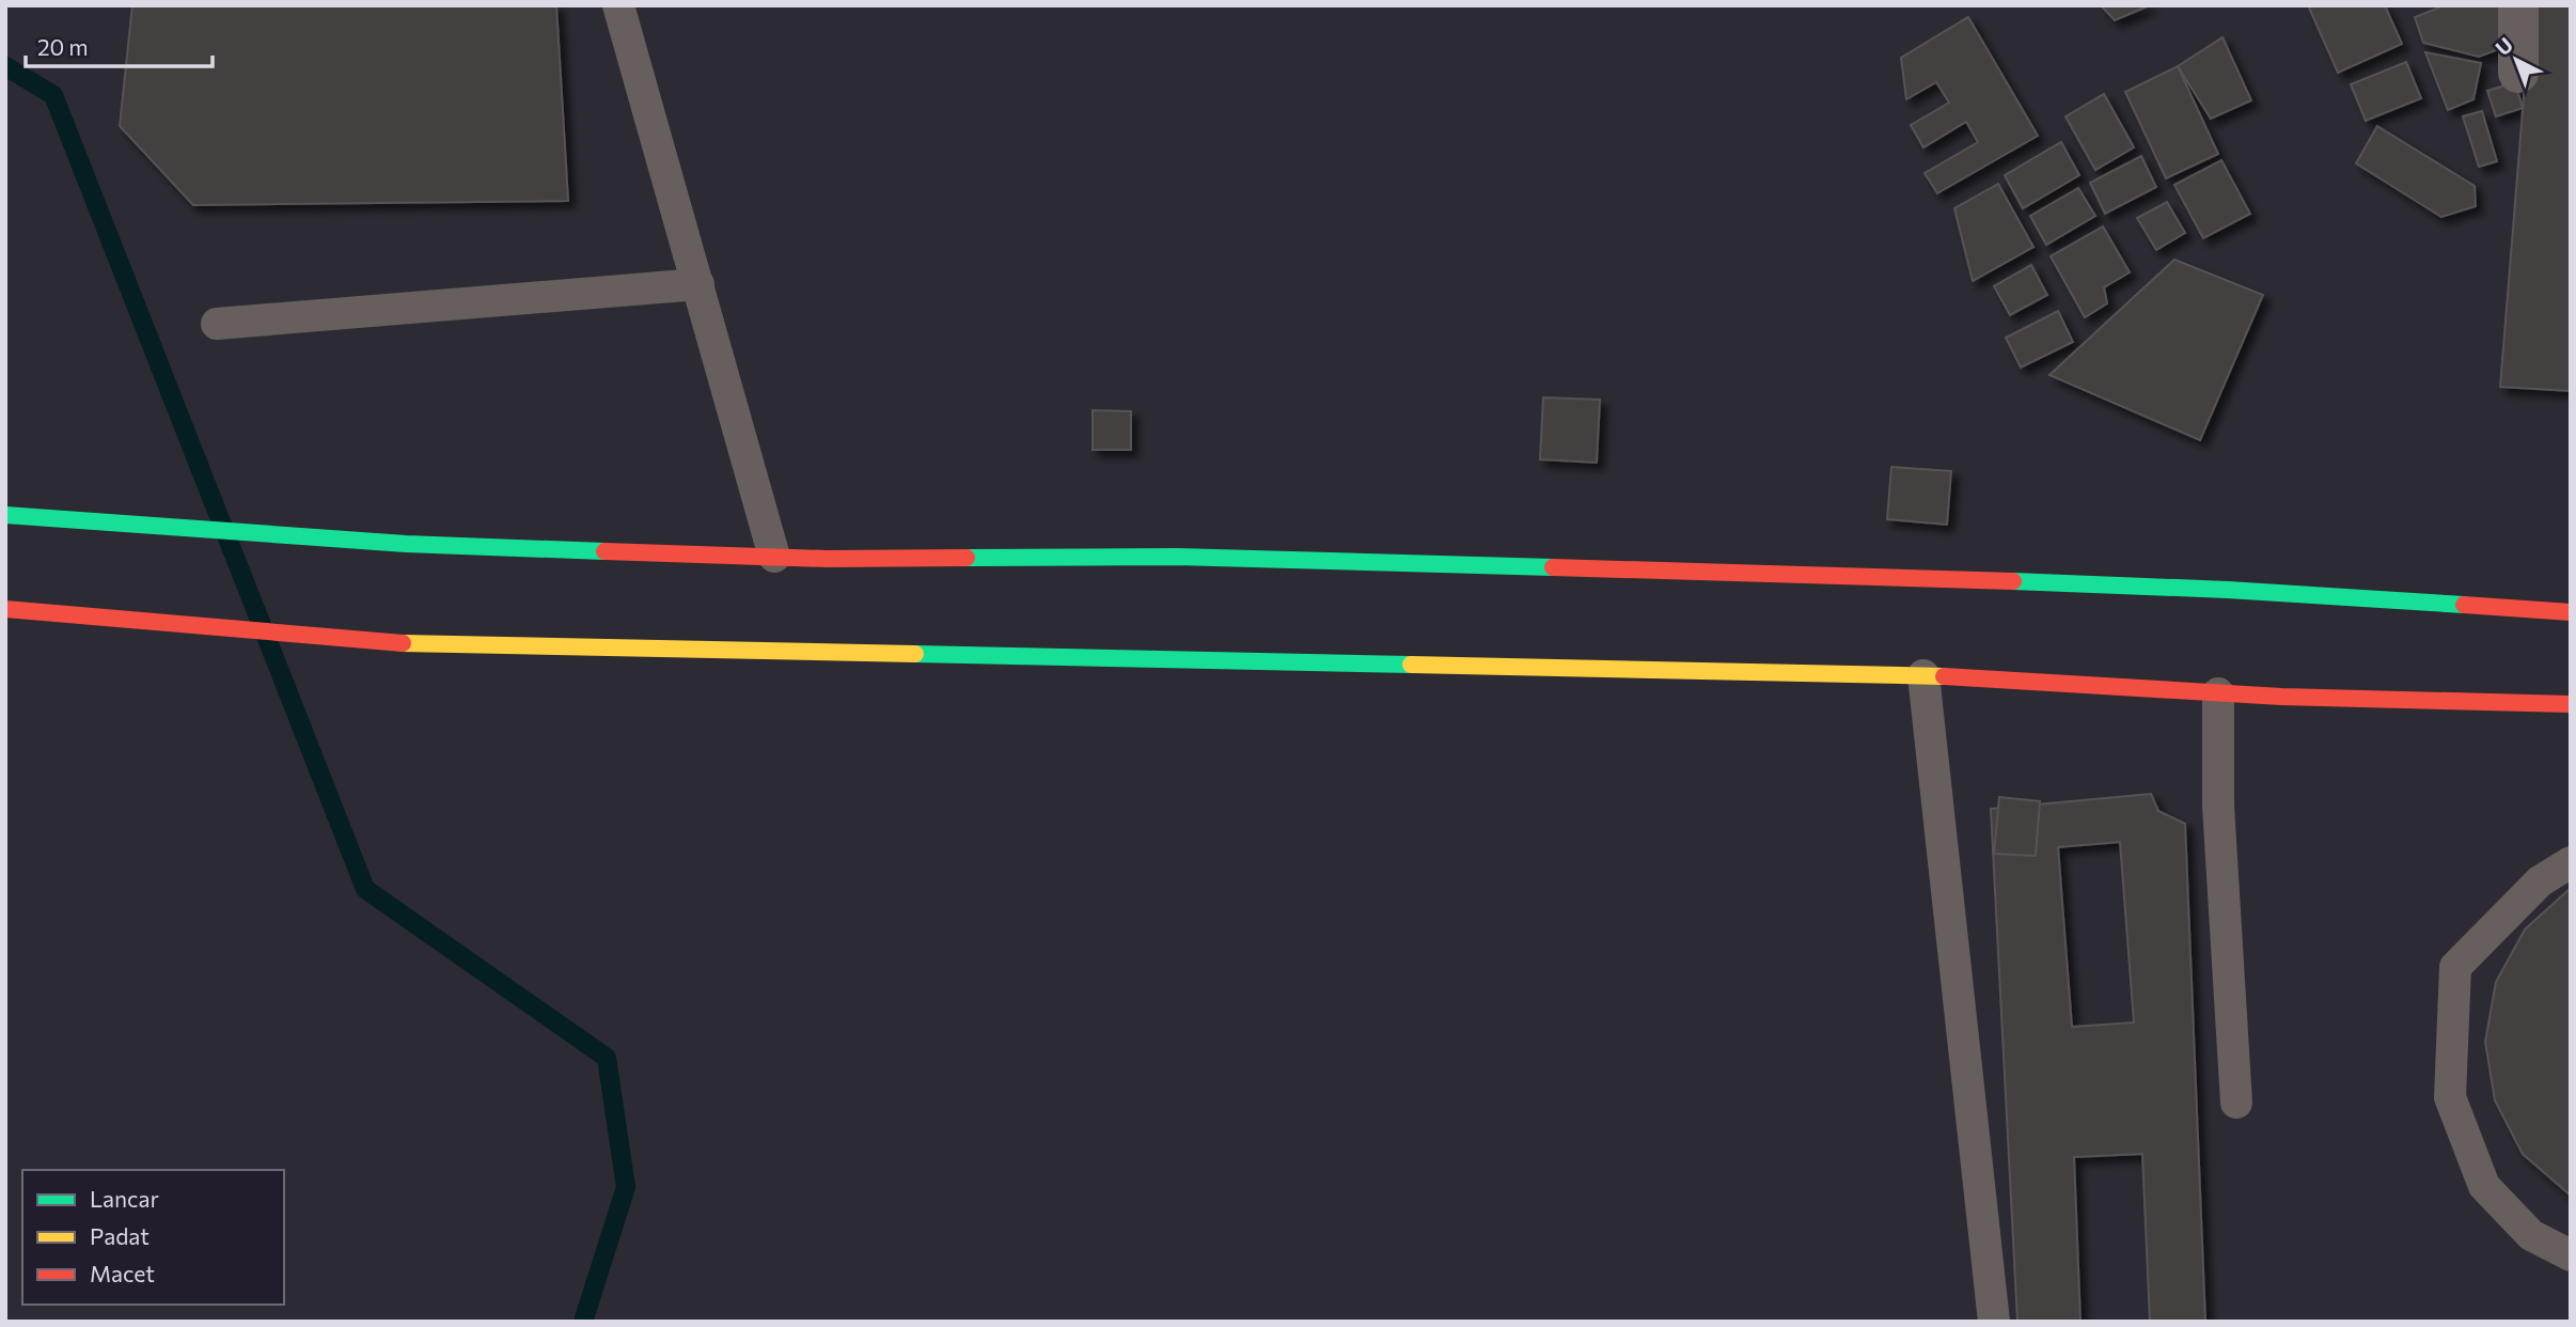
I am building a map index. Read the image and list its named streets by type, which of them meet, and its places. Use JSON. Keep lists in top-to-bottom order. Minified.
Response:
{"legend":["Lancar","Padat","Macet"],"scale_bar":"20 m","north":"top left"}
